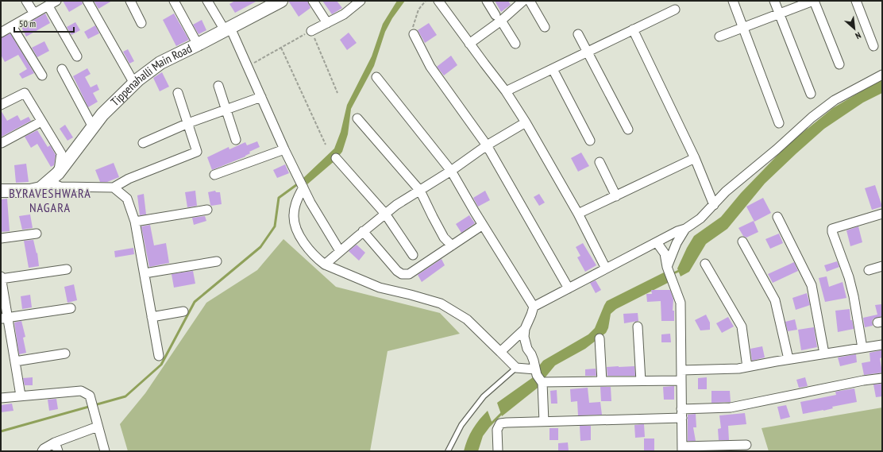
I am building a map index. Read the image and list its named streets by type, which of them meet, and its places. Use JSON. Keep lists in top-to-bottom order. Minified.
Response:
{"streets":{"street":["Tippenahalli Main Road"]},"districts":["BYRAVESHWARA NAGARA"],"scale_bar":"50 m","north":"bottom right"}
